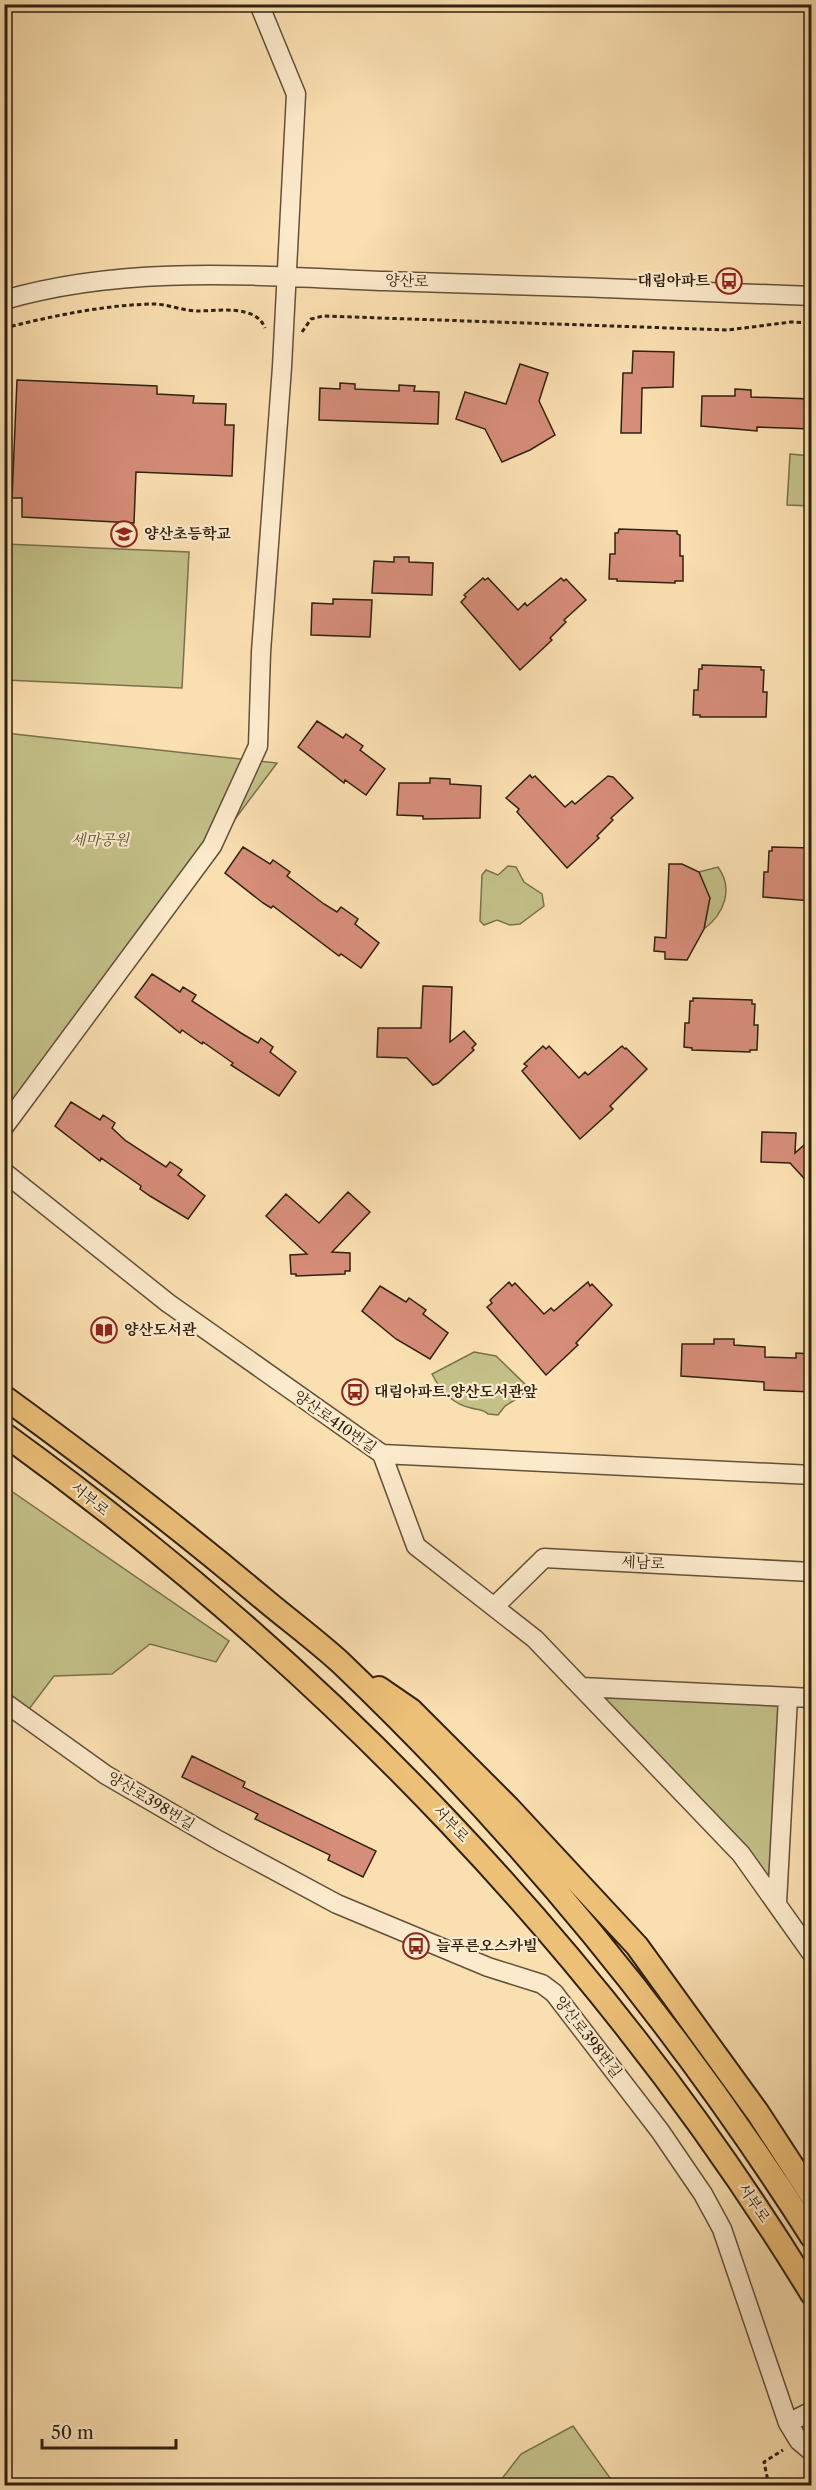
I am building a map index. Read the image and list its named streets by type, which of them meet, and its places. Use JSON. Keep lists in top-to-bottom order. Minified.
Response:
{"streets":{"main road":["서부로"],"street":["양산로","양산로410번길","세남로","양산로398번길"]},"parks":["세마공원"],"places":{"bus stop":["대림아파트","대림아파트.양산도서관앞","늘푸른오스카빌"],"school or university":["양산초등학교"],"library":["양산도서관"]},"scale_bar":"50 m"}
